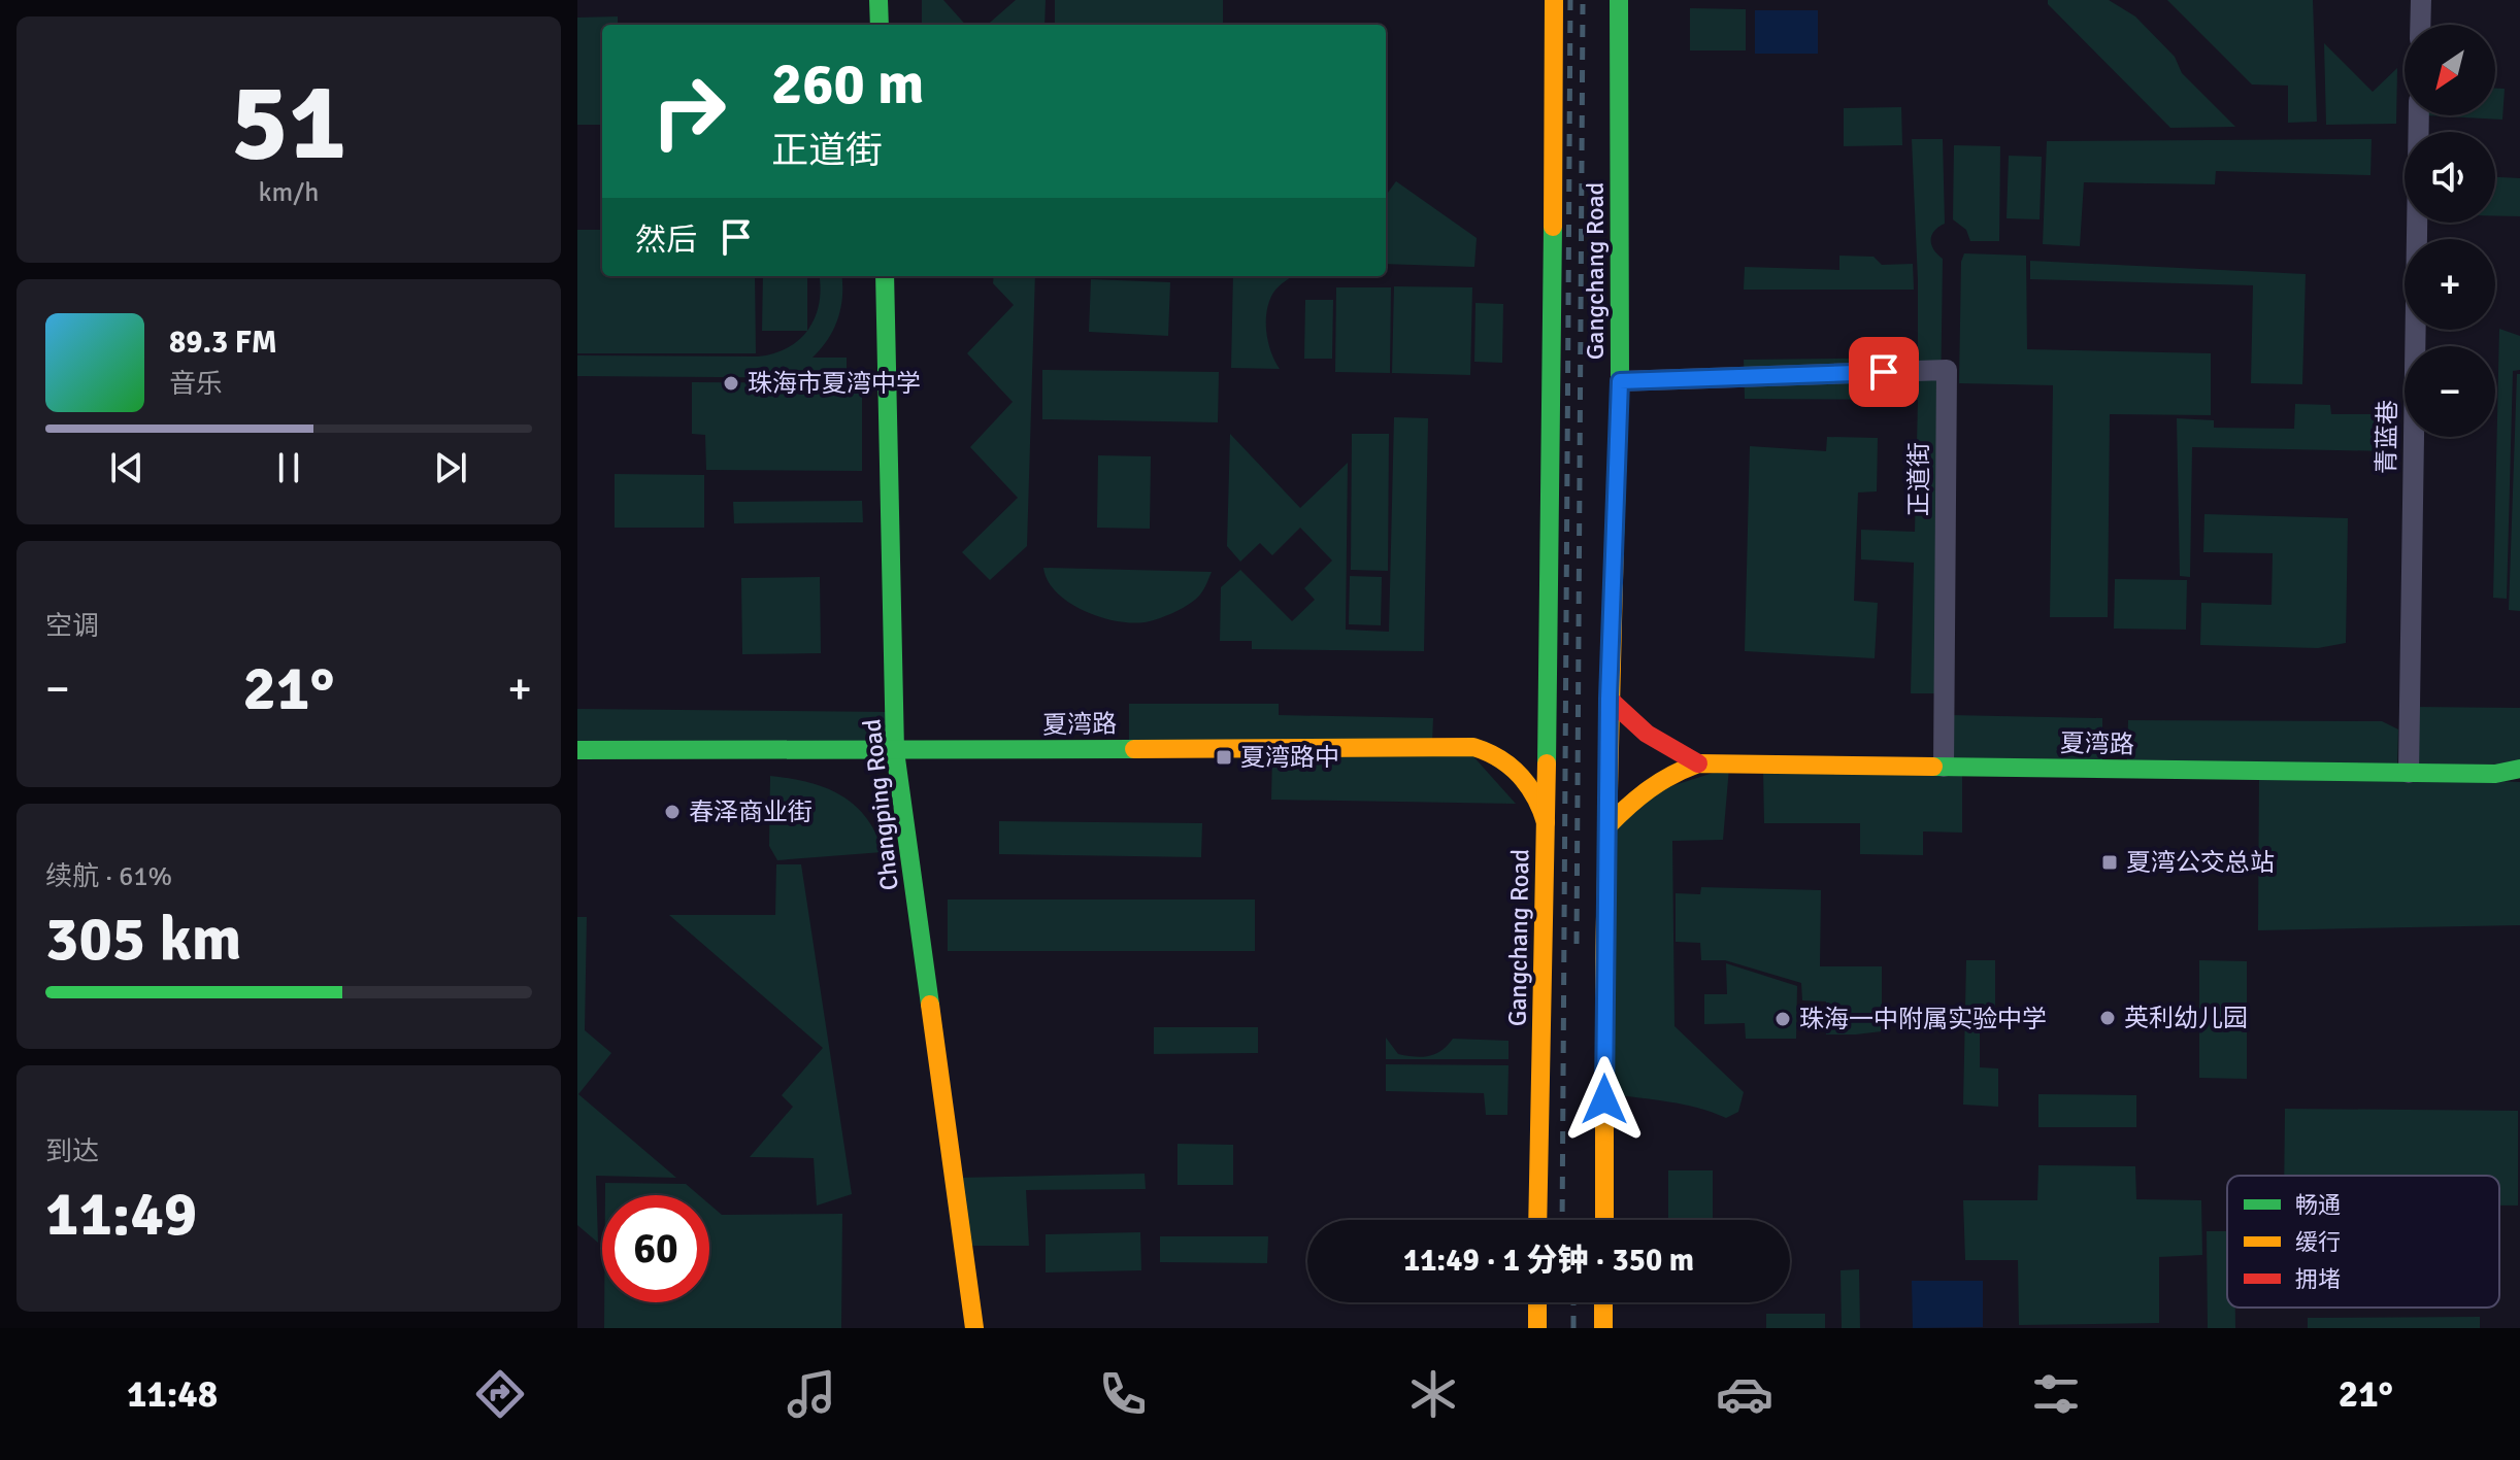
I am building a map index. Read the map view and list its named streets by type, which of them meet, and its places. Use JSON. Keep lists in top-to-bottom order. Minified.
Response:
{"streets":{"street":["Gangchang Road","青蓝巷","正道街","夏湾路","Changping Road"]},"crossings":[["Gangchang Road","正道街"],["Gangchang Road","夏湾路"],["青蓝巷","夏湾路"],["正道街","夏湾路"],["夏湾路","Changping Road"]],"places":{"other":["珠海市夏湾中学","春泽商业街","英利幼儿园","珠海一中附属实验中学"],"transit":["夏湾路中","夏湾公交总站"]},"legend":["畅通","缓行","拥堵"],"north":"bottom left","page":{"tile":[["51","km/h"],"空调",["续航 · 61%","305 km"],["到达","11:49"]],"map_buttons":["+","−"],"turn":["260 m","正道街"],"then":"然后","song":["89.3 FM","音乐"],"heat":["−","21°","+"],"limit":"60","trip":"11:49 · 1 分钟 · 350 m","tabs":["11:48","21°"]}}
